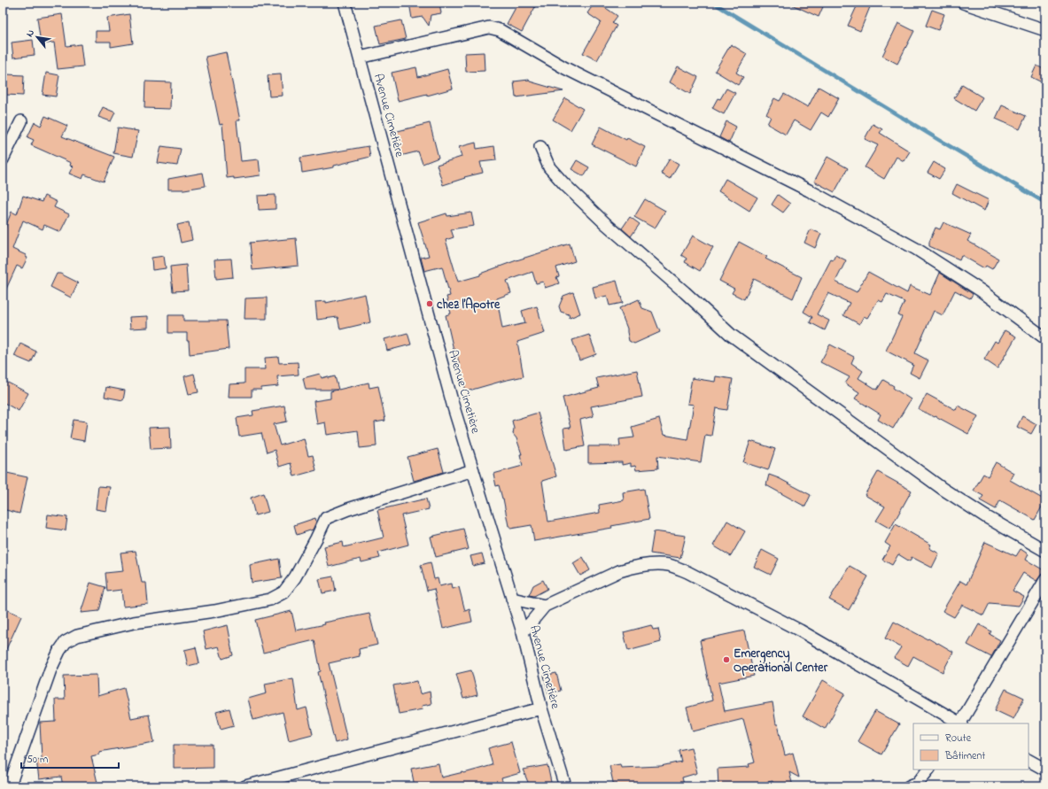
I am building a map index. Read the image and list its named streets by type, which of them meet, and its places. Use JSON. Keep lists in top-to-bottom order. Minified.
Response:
{"streets":{"street":["Avenue Cimetière"]},"places":["chez l’Apotre","Emergency Operational Center"],"legend":["Route","Bâtiment"],"scale_bar":"50 m","north":"top left"}
